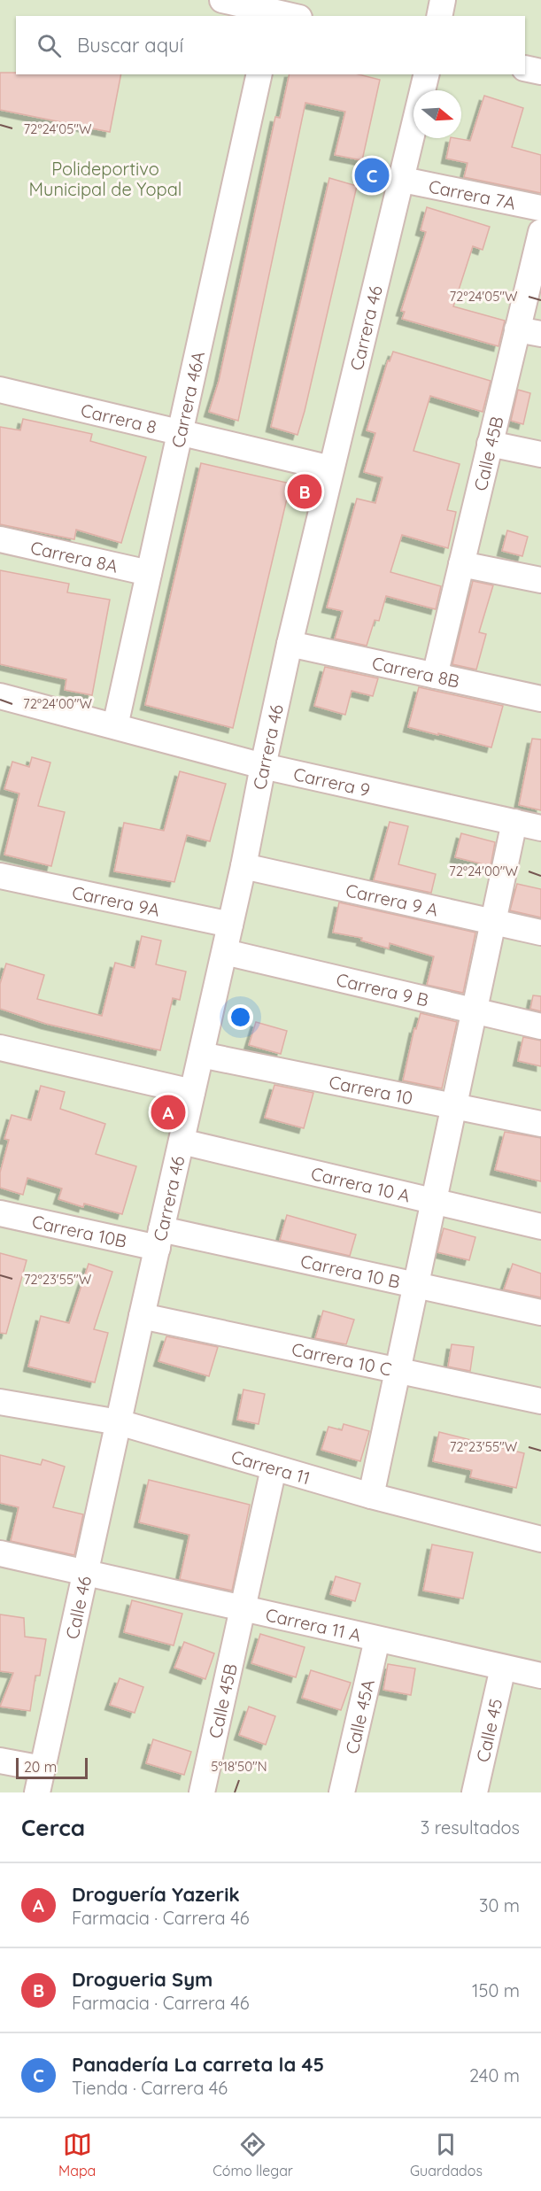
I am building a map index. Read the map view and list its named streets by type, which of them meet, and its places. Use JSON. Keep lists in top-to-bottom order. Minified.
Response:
{"streets":{"street":["Carrera 7A","Carrera 46","Carrera 46A","Carrera 8","Calle 45B","Carrera 8A","Carrera 8B","Carrera 9","Carrera 9 A","Carrera 9A","Carrera 9 B","Carrera 10","Carrera 10 A","Carrera 10B","Carrera 10 B","Carrera 10 C","Carrera 11","Calle 46","Carrera 11 A","Calle 45A","Calle 45"]},"crossings":[["Carrera 7A","Carrera 46"],["Carrera 46","Carrera 8"],["Carrera 46","Carrera 8B"],["Carrera 46","Carrera 9"],["Carrera 46","Carrera 9 A"],["Carrera 46","Carrera 9A"],["Carrera 46","Carrera 9 B"],["Carrera 46","Carrera 10"],["Carrera 46","Carrera 10 A"],["Carrera 46","Carrera 10B"],["Carrera 46","Carrera 10 B"],["Carrera 46","Carrera 10 C"],["Carrera 46","Carrera 11"],["Carrera 46","Calle 46"],["Carrera 46A","Carrera 8"],["Carrera 46A","Carrera 8A"],["Carrera 46A","Carrera 9"],["Calle 45B","Carrera 8B"],["Calle 45B","Carrera 11"],["Calle 45B","Carrera 11 A"],["Carrera 10B","Carrera 10 B"],["Carrera 11","Calle 46"],["Calle 46","Carrera 11 A"],["Carrera 11 A","Calle 45A"],["Carrera 11 A","Calle 45"]],"parks":["Polideportivo Municipal de Yopal"],"scale_bar":"20 m","north":"right","page":{"search":"Buscar aquí","pins":["C","B","A"],"scale":"20 m","heading":["Cerca","3 resultados"],"list":[{"mark":"A","name":"Droguería Yazerik","note":"Farmacia · Carrera 46","value":"30 m"},{"mark":"B","name":"Drogueria Sym","note":"Farmacia · Carrera 46","value":"150 m"},{"mark":"C","name":"Panadería La carreta la 45","note":"Tienda · Carrera 46","value":"240 m"}],"nav":["Mapa","Cómo llegar","Guardados"]},"coordinates":["72°24'05\"W","72°24'00\"W","72°23'55\"W","5°18'50\"N"]}
